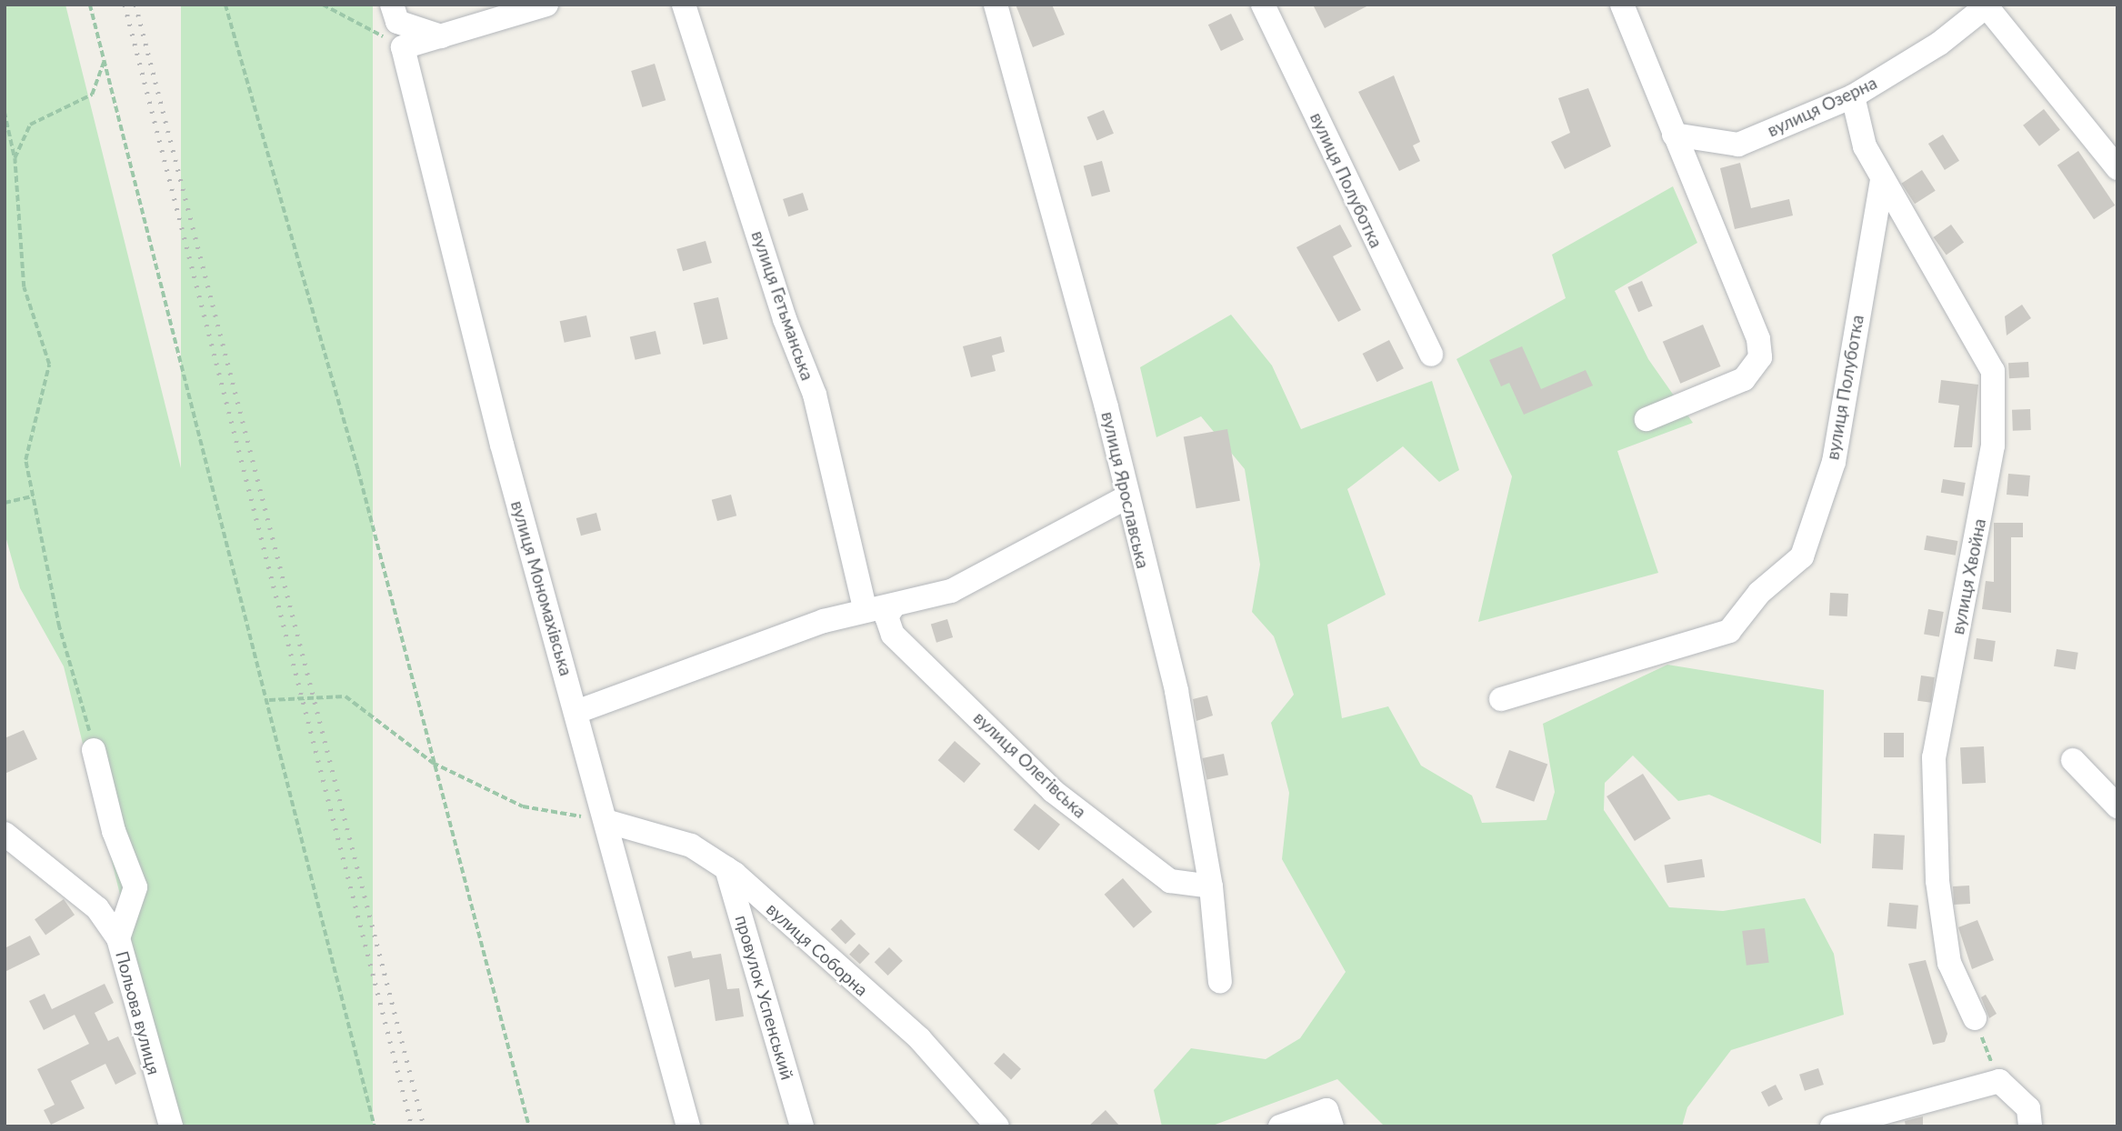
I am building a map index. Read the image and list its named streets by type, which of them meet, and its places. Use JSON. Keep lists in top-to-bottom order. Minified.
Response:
{"streets":{"street":["вулиця Озерна","вулиця Полуботка","вулиця Гетьманська","вулиця Ярославська","вулиця Хвойна","вулиця Мономахівська","вулиця Олегівська","вулиця Соборна","провулок Успенський","Польова вулиця"]},"crossings":[["вулиця Озерна","вулиця Хвойна"],["вулиця Полуботка","вулиця Хвойна"],["вулиця Ярославська","вулиця Олегівська"],["вулиця Мономахівська","вулиця Соборна"],["вулиця Соборна","провулок Успенський"]]}
